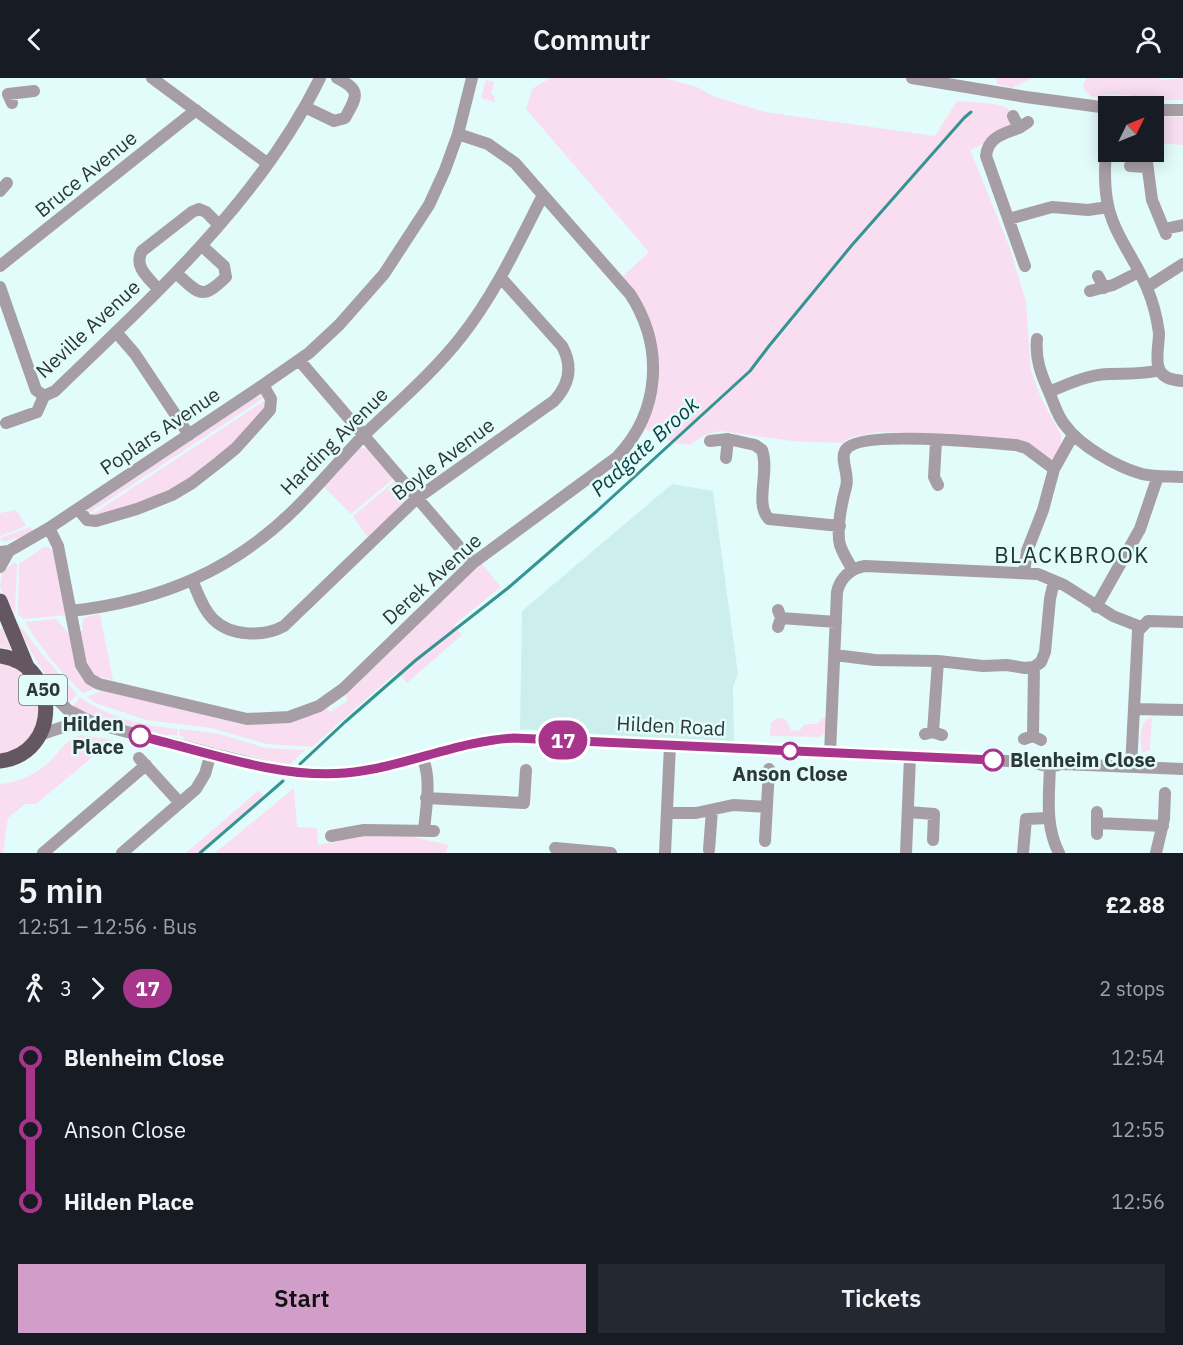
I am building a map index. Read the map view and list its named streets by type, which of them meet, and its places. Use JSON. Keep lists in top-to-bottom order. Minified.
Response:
{"streets":{"main road":["A50"],"street":["Bruce Avenue","Neville Avenue","Poplars Avenue","Harding Avenue","Boyle Avenue","Derek Avenue","Hilden Road"]},"crossings":[["Poplars Avenue","Derek Avenue"],["Harding Avenue","Boyle Avenue"],["Harding Avenue","Derek Avenue"],["A50","Hilden Road"]],"districts":["BLACKBROOK"],"water":["Padgate Brook"],"places":["Hilden Place","Anson Close","Blenheim Close"],"lines":["bus line 17"],"north":"top right","page":{"header":"Commutr","on_map":"17","heading":["5 min","12:51 – 12:56 · Bus","£2.88"],"legs":["3","17","2 stops"],"list":[{"name":"Blenheim Close","value":"12:54"},{"name":"Anson Close","value":"12:55"},{"name":"Hilden Place","value":"12:56"}],"buttons":["Start","Tickets"]}}
